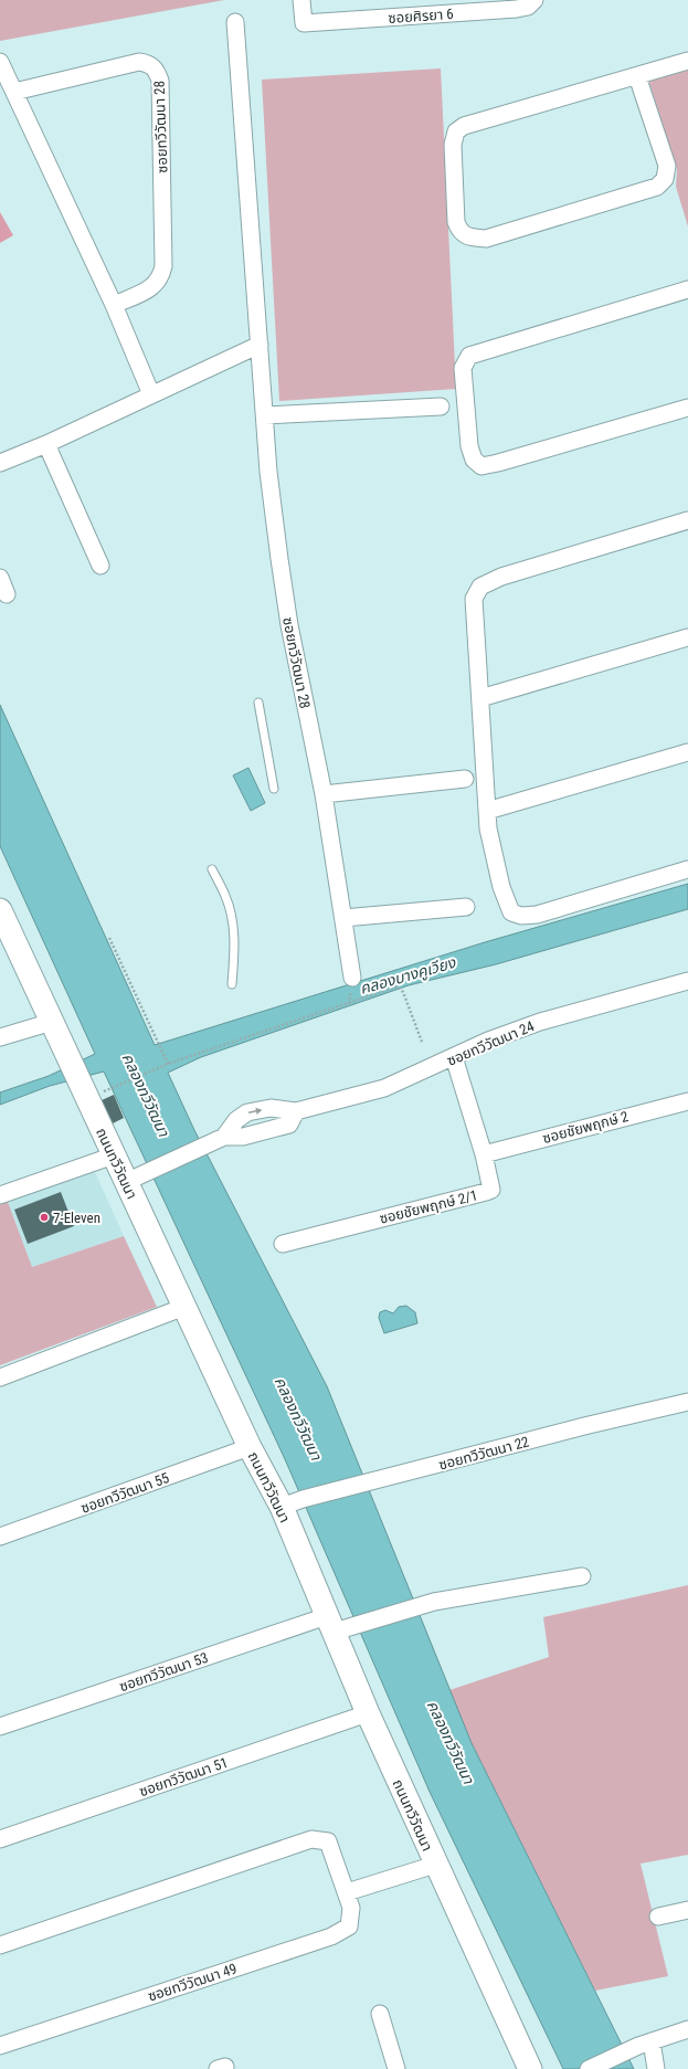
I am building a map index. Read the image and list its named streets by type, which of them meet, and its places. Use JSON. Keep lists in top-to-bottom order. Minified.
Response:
{"streets":{"main road":["ถนนทวีวัฒนา"],"street":["ซอยศิรยา 6","ซอยทวีวัฒนา 28","ซอยทวีวัฒนา 24","ซอยชัยพฤกษ์ 2","ซอยชัยพฤกษ์ 2/1","ซอยทวีวัฒนา 22","ซอยทวีวัฒนา 55","ซอยทวีวัฒนา 53","ซอยทวีวัฒนา 51","ซอยทวีวัฒนา 49"]},"crossings":[["ซอยทวีวัฒนา 24","ถนนทวีวัฒนา"],["ซอยทวีวัฒนา 24","ซอยชัยพฤกษ์ 2/1"],["ซอยชัยพฤกษ์ 2","ซอยชัยพฤกษ์ 2/1"],["ถนนทวีวัฒนา","ซอยทวีวัฒนา 22"],["ถนนทวีวัฒนา","ซอยทวีวัฒนา 55"],["ถนนทวีวัฒนา","ซอยทวีวัฒนา 53"],["ถนนทวีวัฒนา","ซอยทวีวัฒนา 51"]],"water":["คลองบางคูเวียง","คลองทวีวัฒนา"],"places":["7-Eleven"]}
